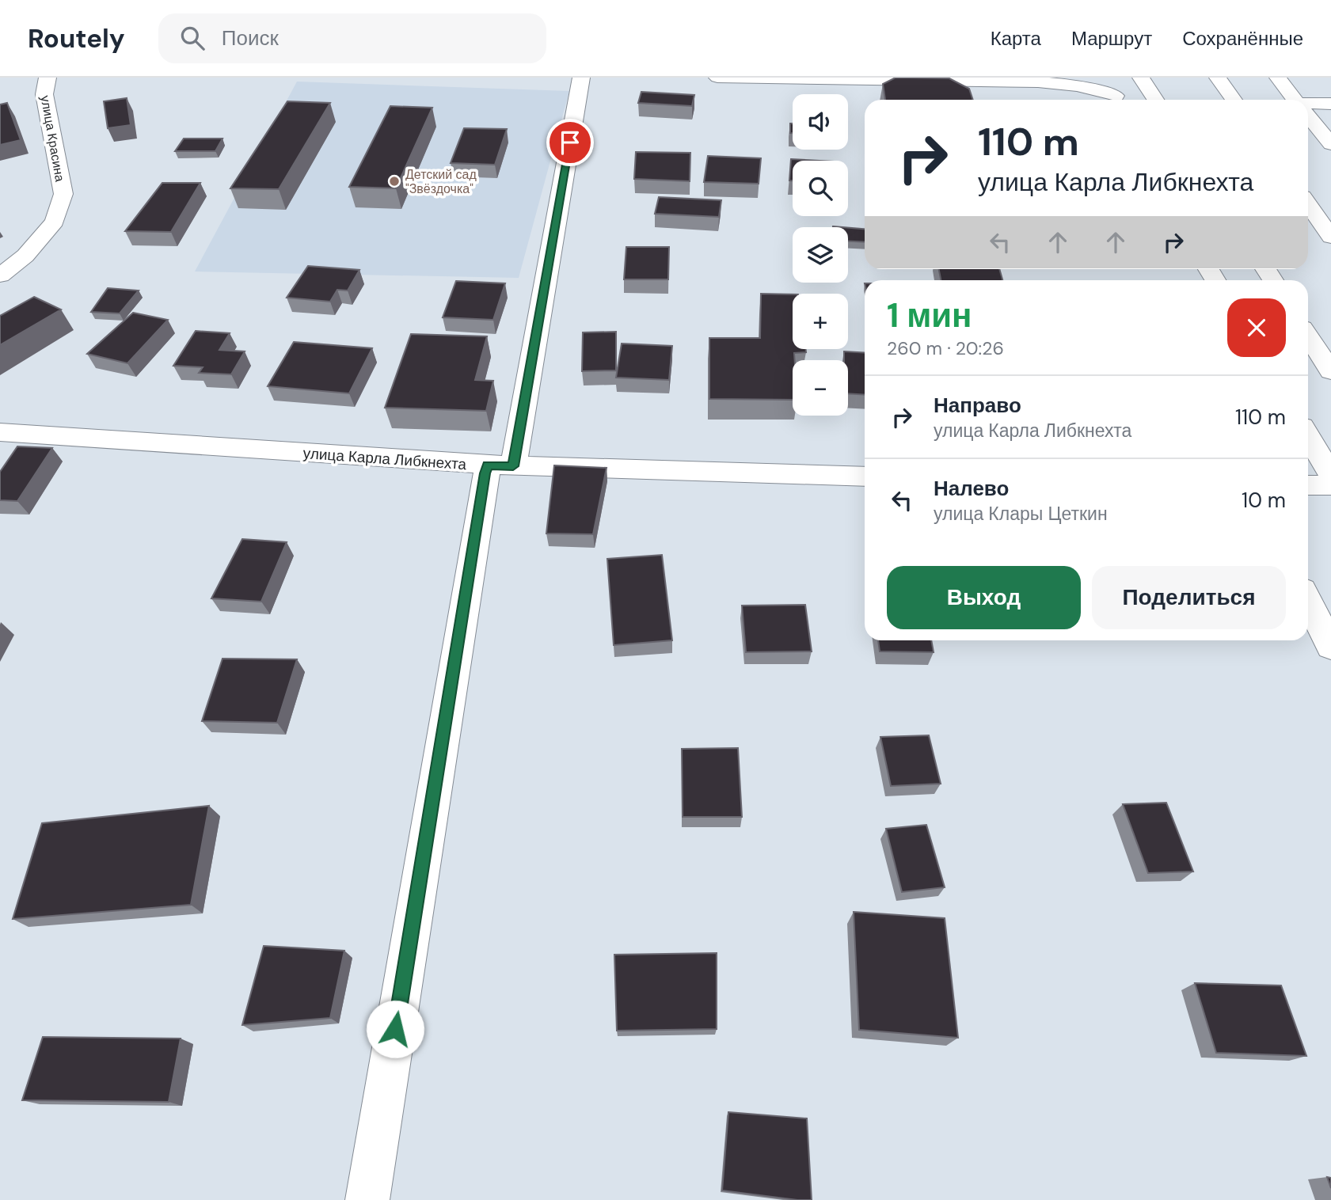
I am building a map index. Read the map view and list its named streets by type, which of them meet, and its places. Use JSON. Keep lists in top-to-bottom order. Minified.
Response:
{"streets":{"main road":["улица Красина","улица Карла Либкнехта"]},"places":["Детский сад \"Звёздочка\""],"page":{"header":"Routely","search":"Поиск","nav":["Карта","Маршрут","Сохранённые"],"map_buttons":["+","−"],"turn":["110 m","улица Карла Либкнехта"],"heading":["1 мин","260 m · 20:26"],"list":[{"name":"Направо","note":"улица Карла Либкнехта","value":"110 m"},{"name":"Налево","note":"улица Клары Цеткин","value":"10 m"}],"buttons":["Выход","Поделиться"]}}
